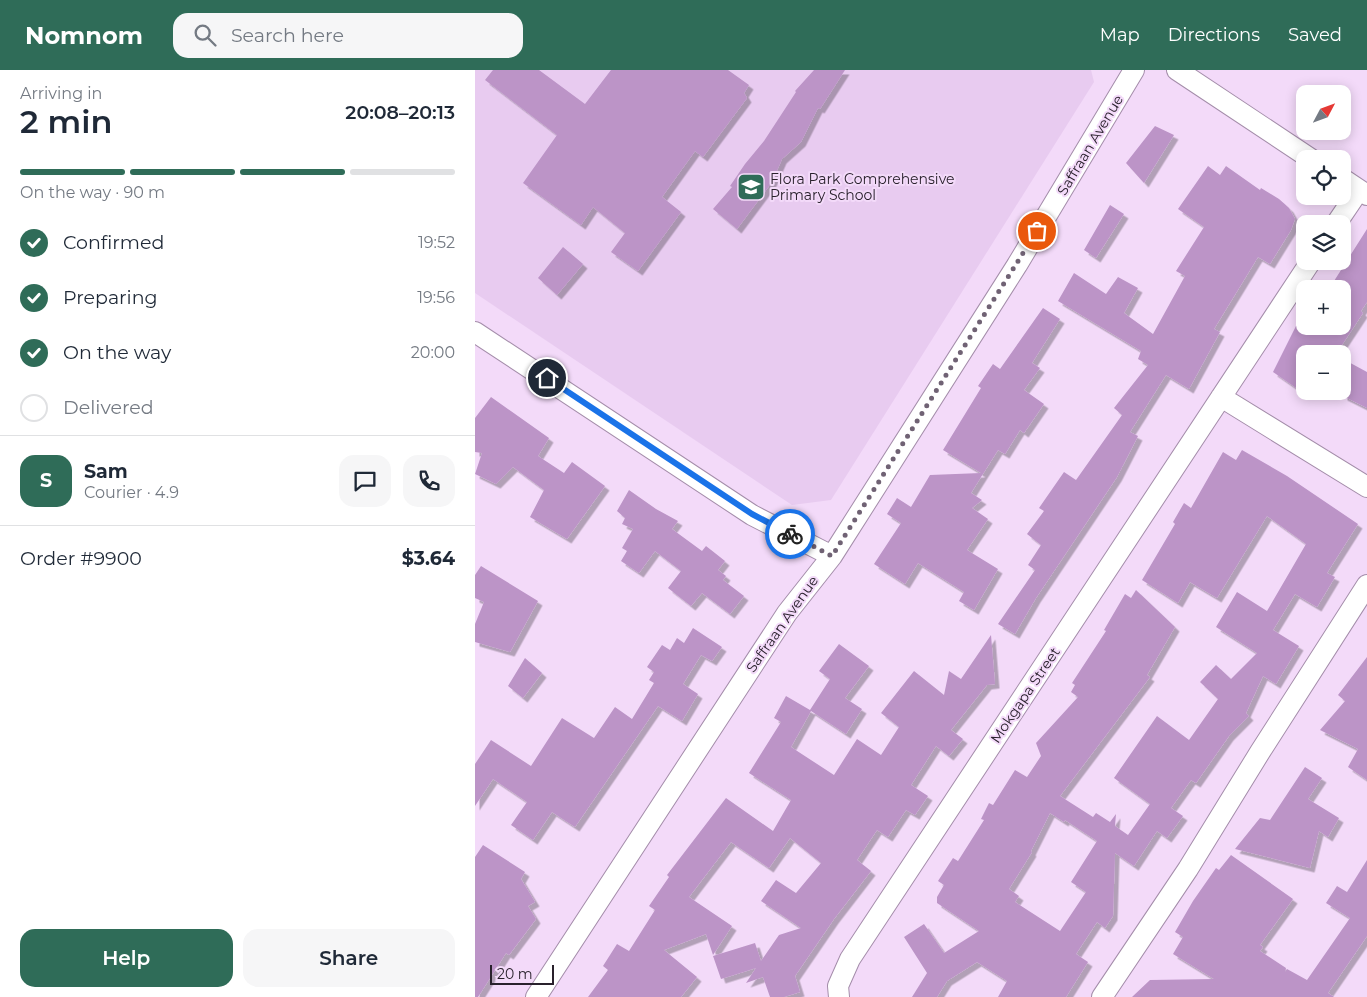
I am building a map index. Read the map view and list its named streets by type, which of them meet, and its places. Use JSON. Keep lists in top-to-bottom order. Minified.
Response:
{"streets":{"street":["Saffraan Avenue","Mokgapa Street"]},"places":{"school or university":["Flora Park Comprehensive Primary School"]},"scale_bar":"20 m","north":"top right","page":{"header":"Nomnom","search":"Search here","nav":["Map","Directions","Saved"],"heading":["2 min","Arriving in","20:08–20:13"],"panel":["Sam","Courier · 4.9","Order #9900","$3.64"],"map_buttons":["+","−"],"bar":"On the way · 90 m","list":[["Confirmed","19:52"],["Preparing","19:56"],["On the way","20:00"],"Delivered"],"round":"S","buttons":["Help","Share"],"scale":"20 m"}}
